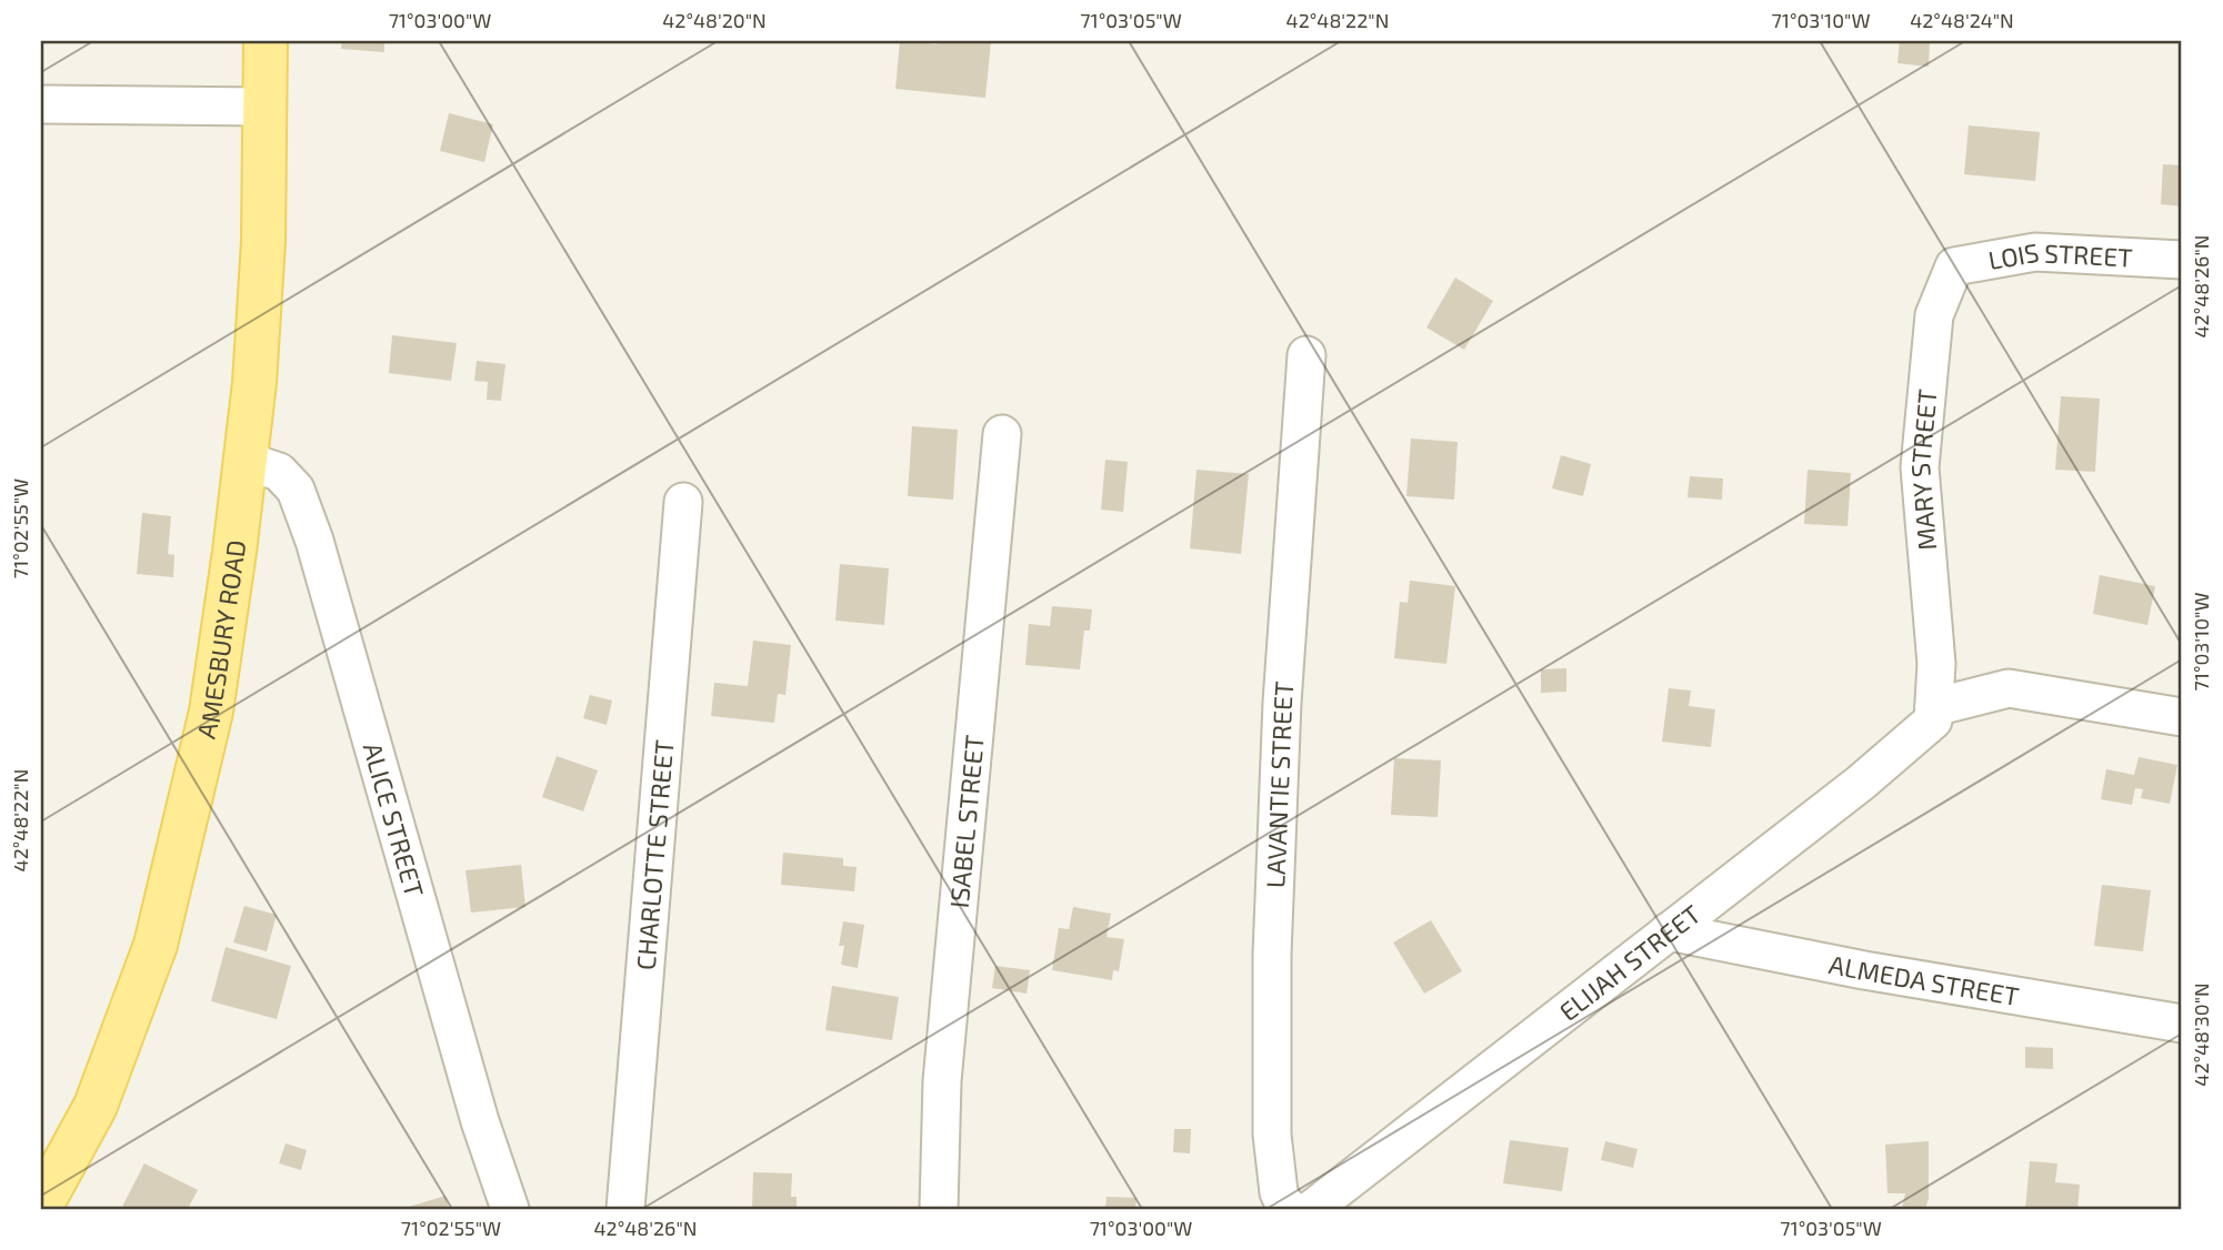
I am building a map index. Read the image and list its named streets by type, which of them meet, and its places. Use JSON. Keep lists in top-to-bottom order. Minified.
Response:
{"streets":{"main road":["AMESBURY ROAD"],"street":["LOIS STREET","MARY STREET","LAVANTIE STREET","ALICE STREET","ISABEL STREET","CHARLOTTE STREET","ELIJAH STREET","ALMEDA STREET"]},"crossings":[["LOIS STREET","MARY STREET"],["MARY STREET","ELIJAH STREET"],["AMESBURY ROAD","ALICE STREET"],["ELIJAH STREET","ALMEDA STREET"]],"coordinates":["71°03'00\"W","42°48'20\"N","71°03'05\"W","42°48'22\"N","71°03'10\"W","42°48'24\"N","42°48'26\"N","71°02'55\"W","42°48'30\"N"]}
